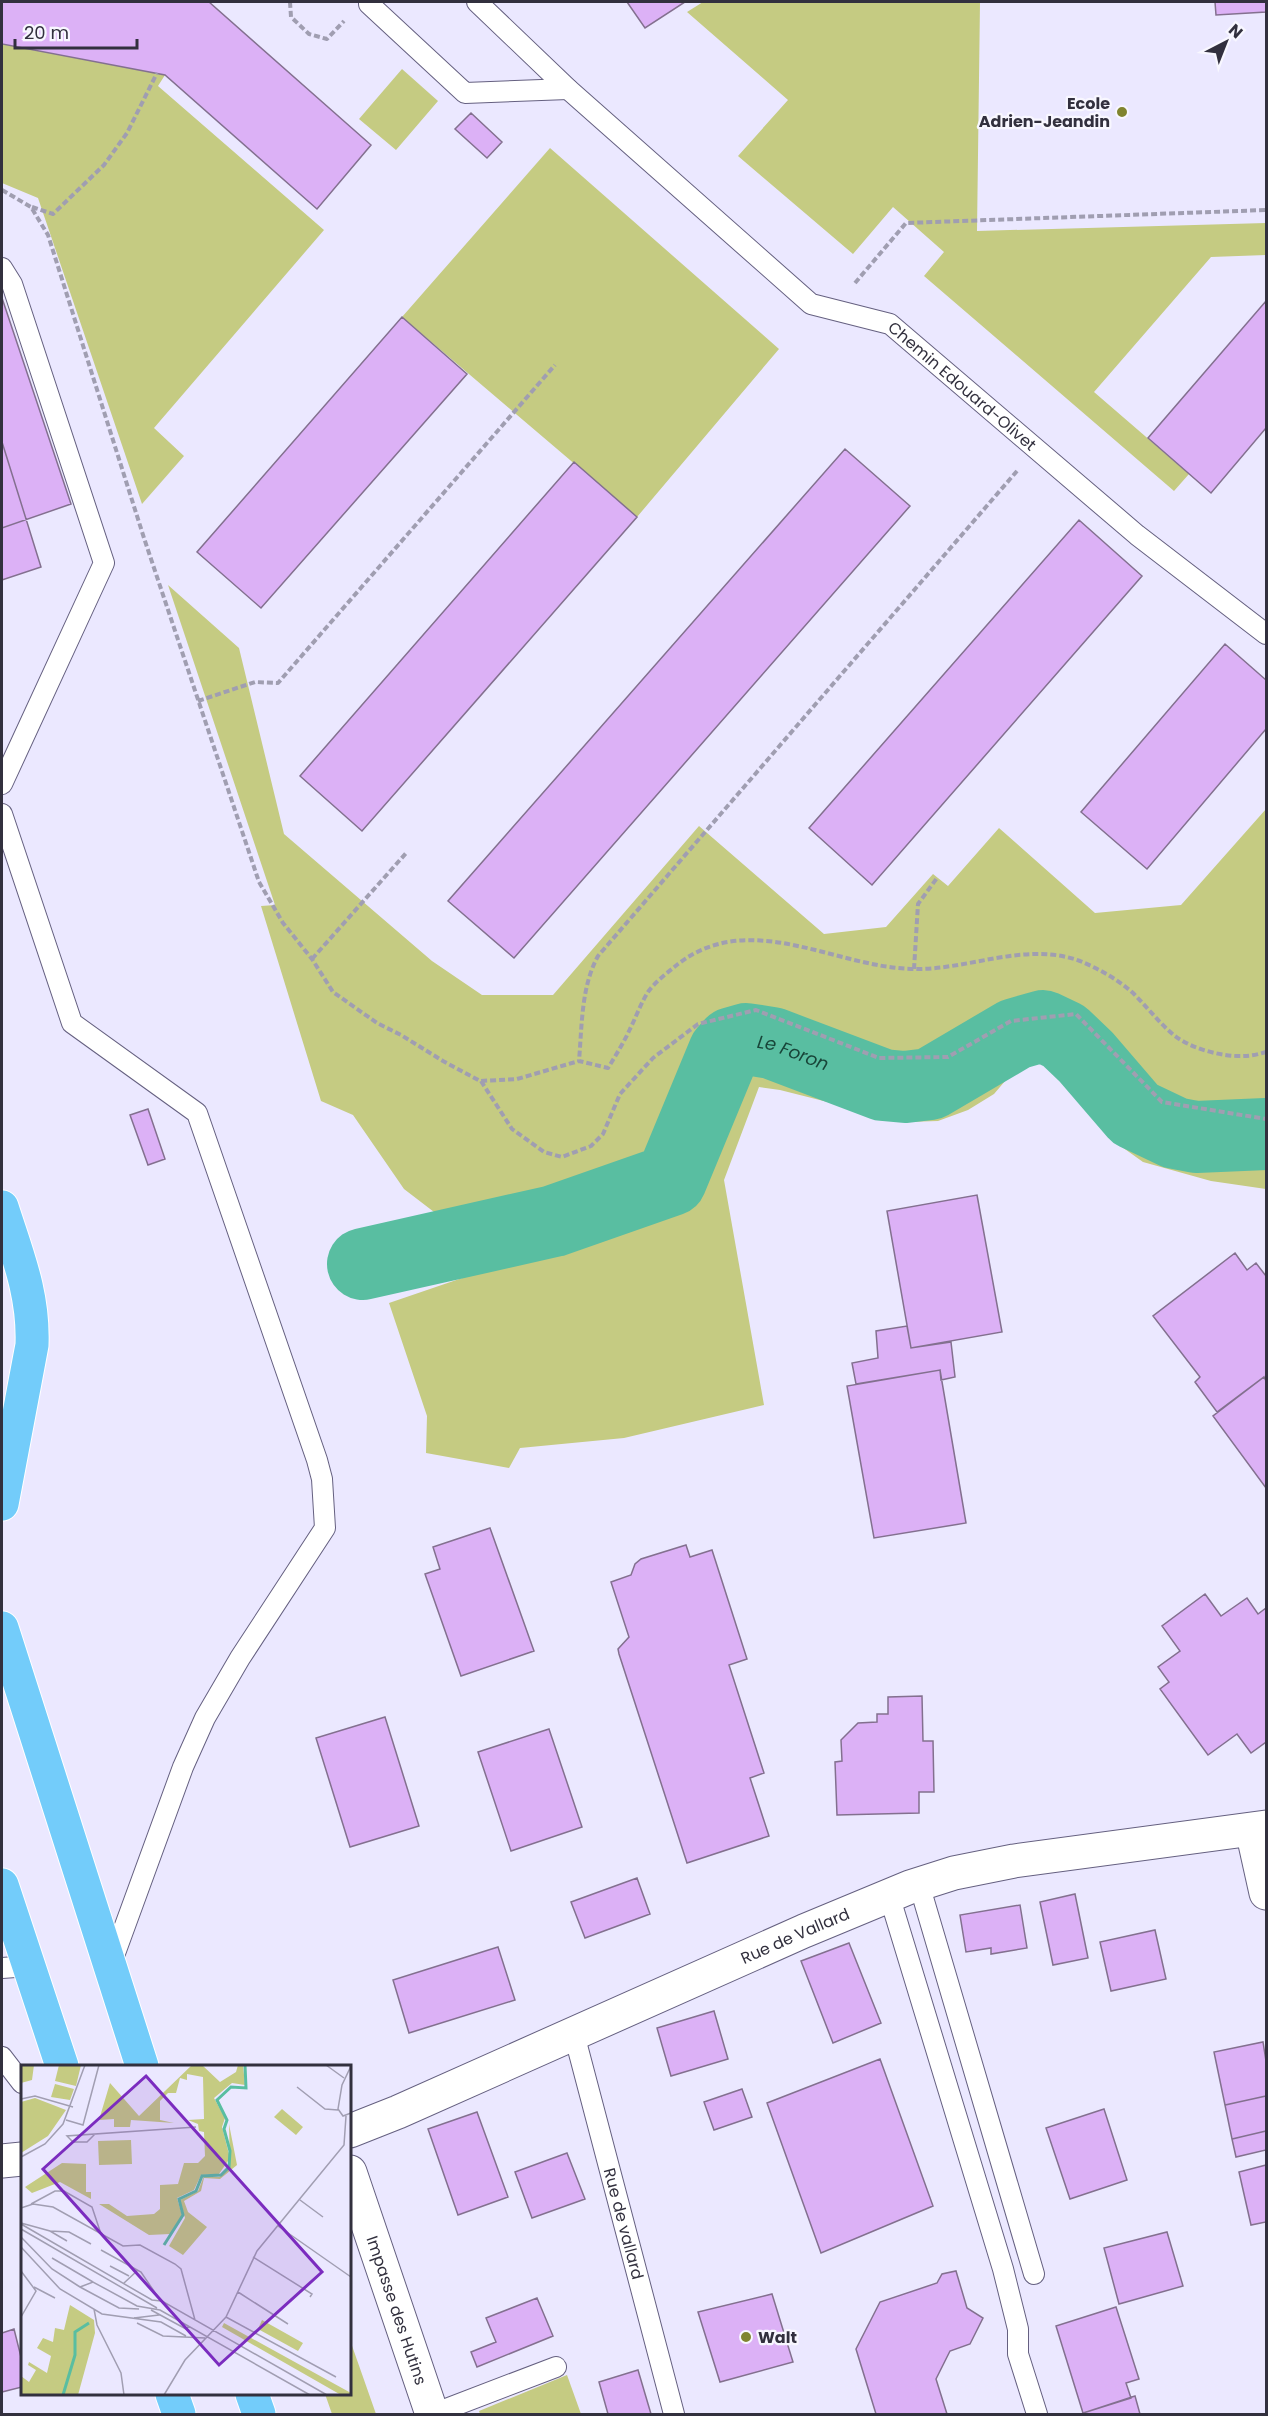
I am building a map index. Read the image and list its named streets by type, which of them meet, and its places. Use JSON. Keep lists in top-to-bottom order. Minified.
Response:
{"streets":{"street":["Rue de Vallard","Impasse des Hutins"],"lane":["Chemin Edouard-Olivet","Rue de vallard"]},"crossings":[["Rue de Vallard","Rue de vallard"]],"water":["Le Foron"],"places":["Ecole Adrien-Jeandin","Walt"],"scale_bar":"20 m","north":"top right"}
